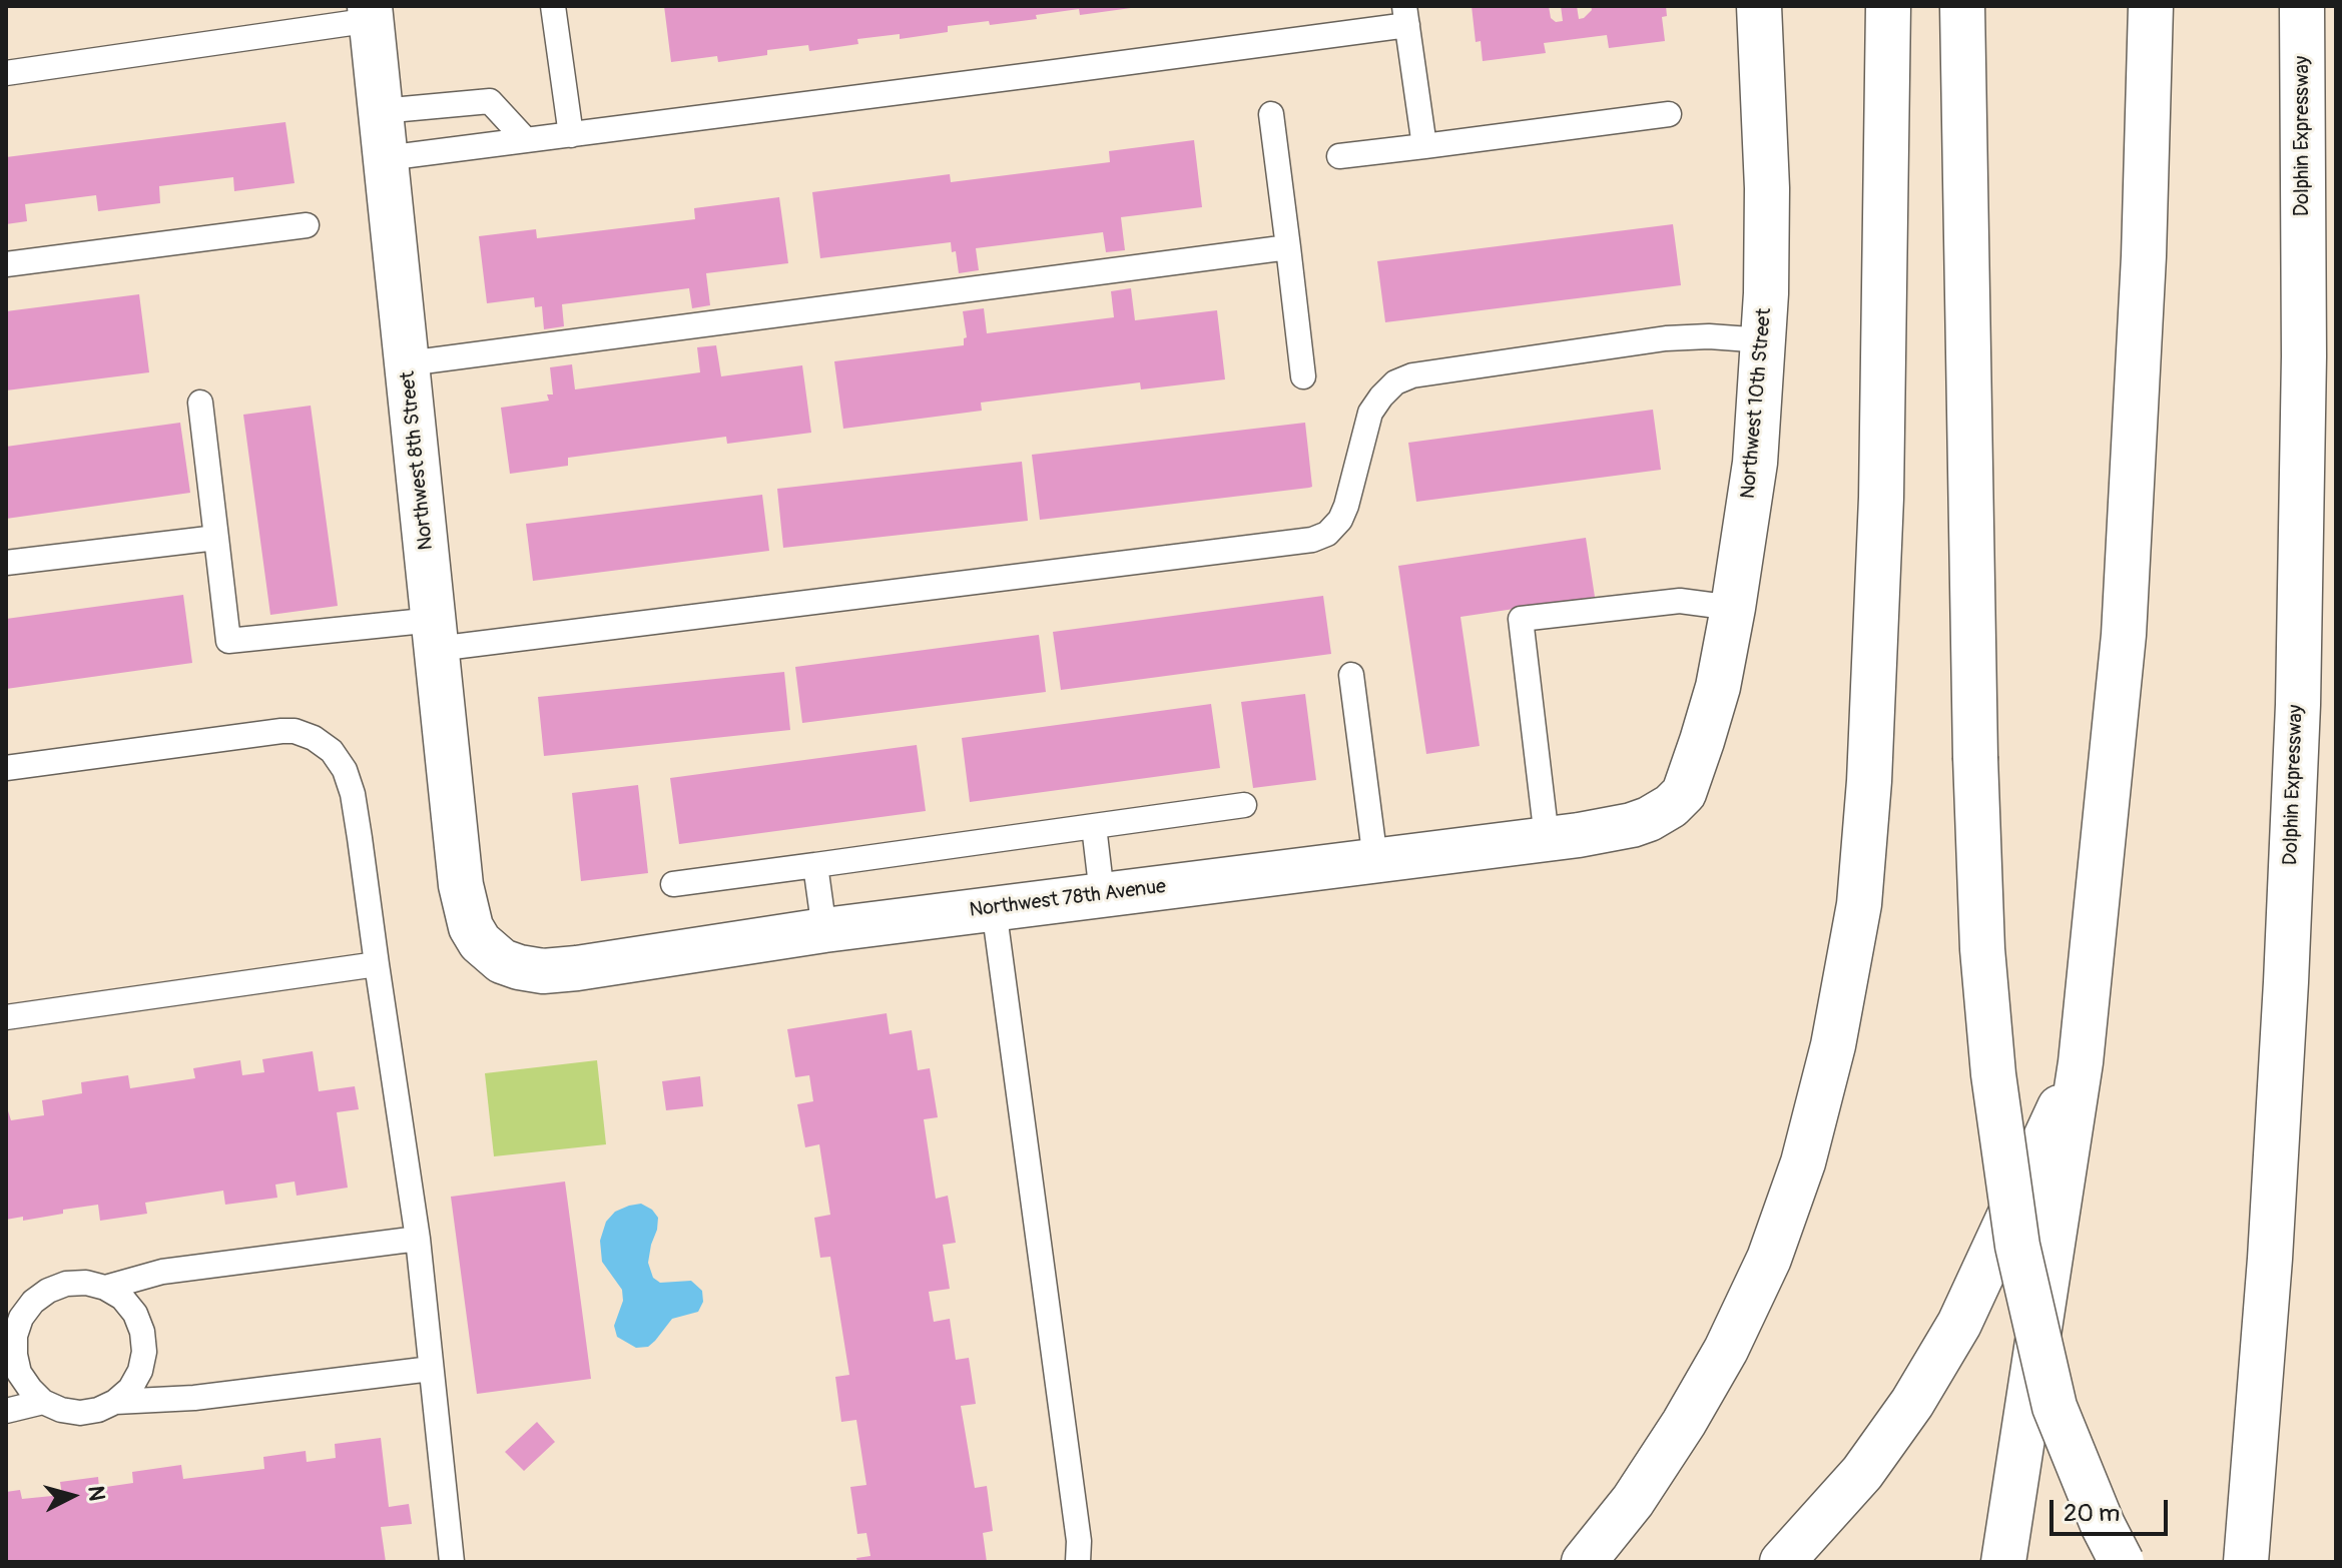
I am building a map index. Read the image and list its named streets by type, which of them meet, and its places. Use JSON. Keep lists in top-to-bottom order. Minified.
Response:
{"streets":{"main road":["Dolphin Expressway","Northwest 10th Street","Northwest 8th Street","Northwest 78th Avenue"]},"crossings":[["Northwest 10th Street","Northwest 78th Avenue"],["Northwest 8th Street","Northwest 78th Avenue"]],"scale_bar":"20 m","north":"right"}
